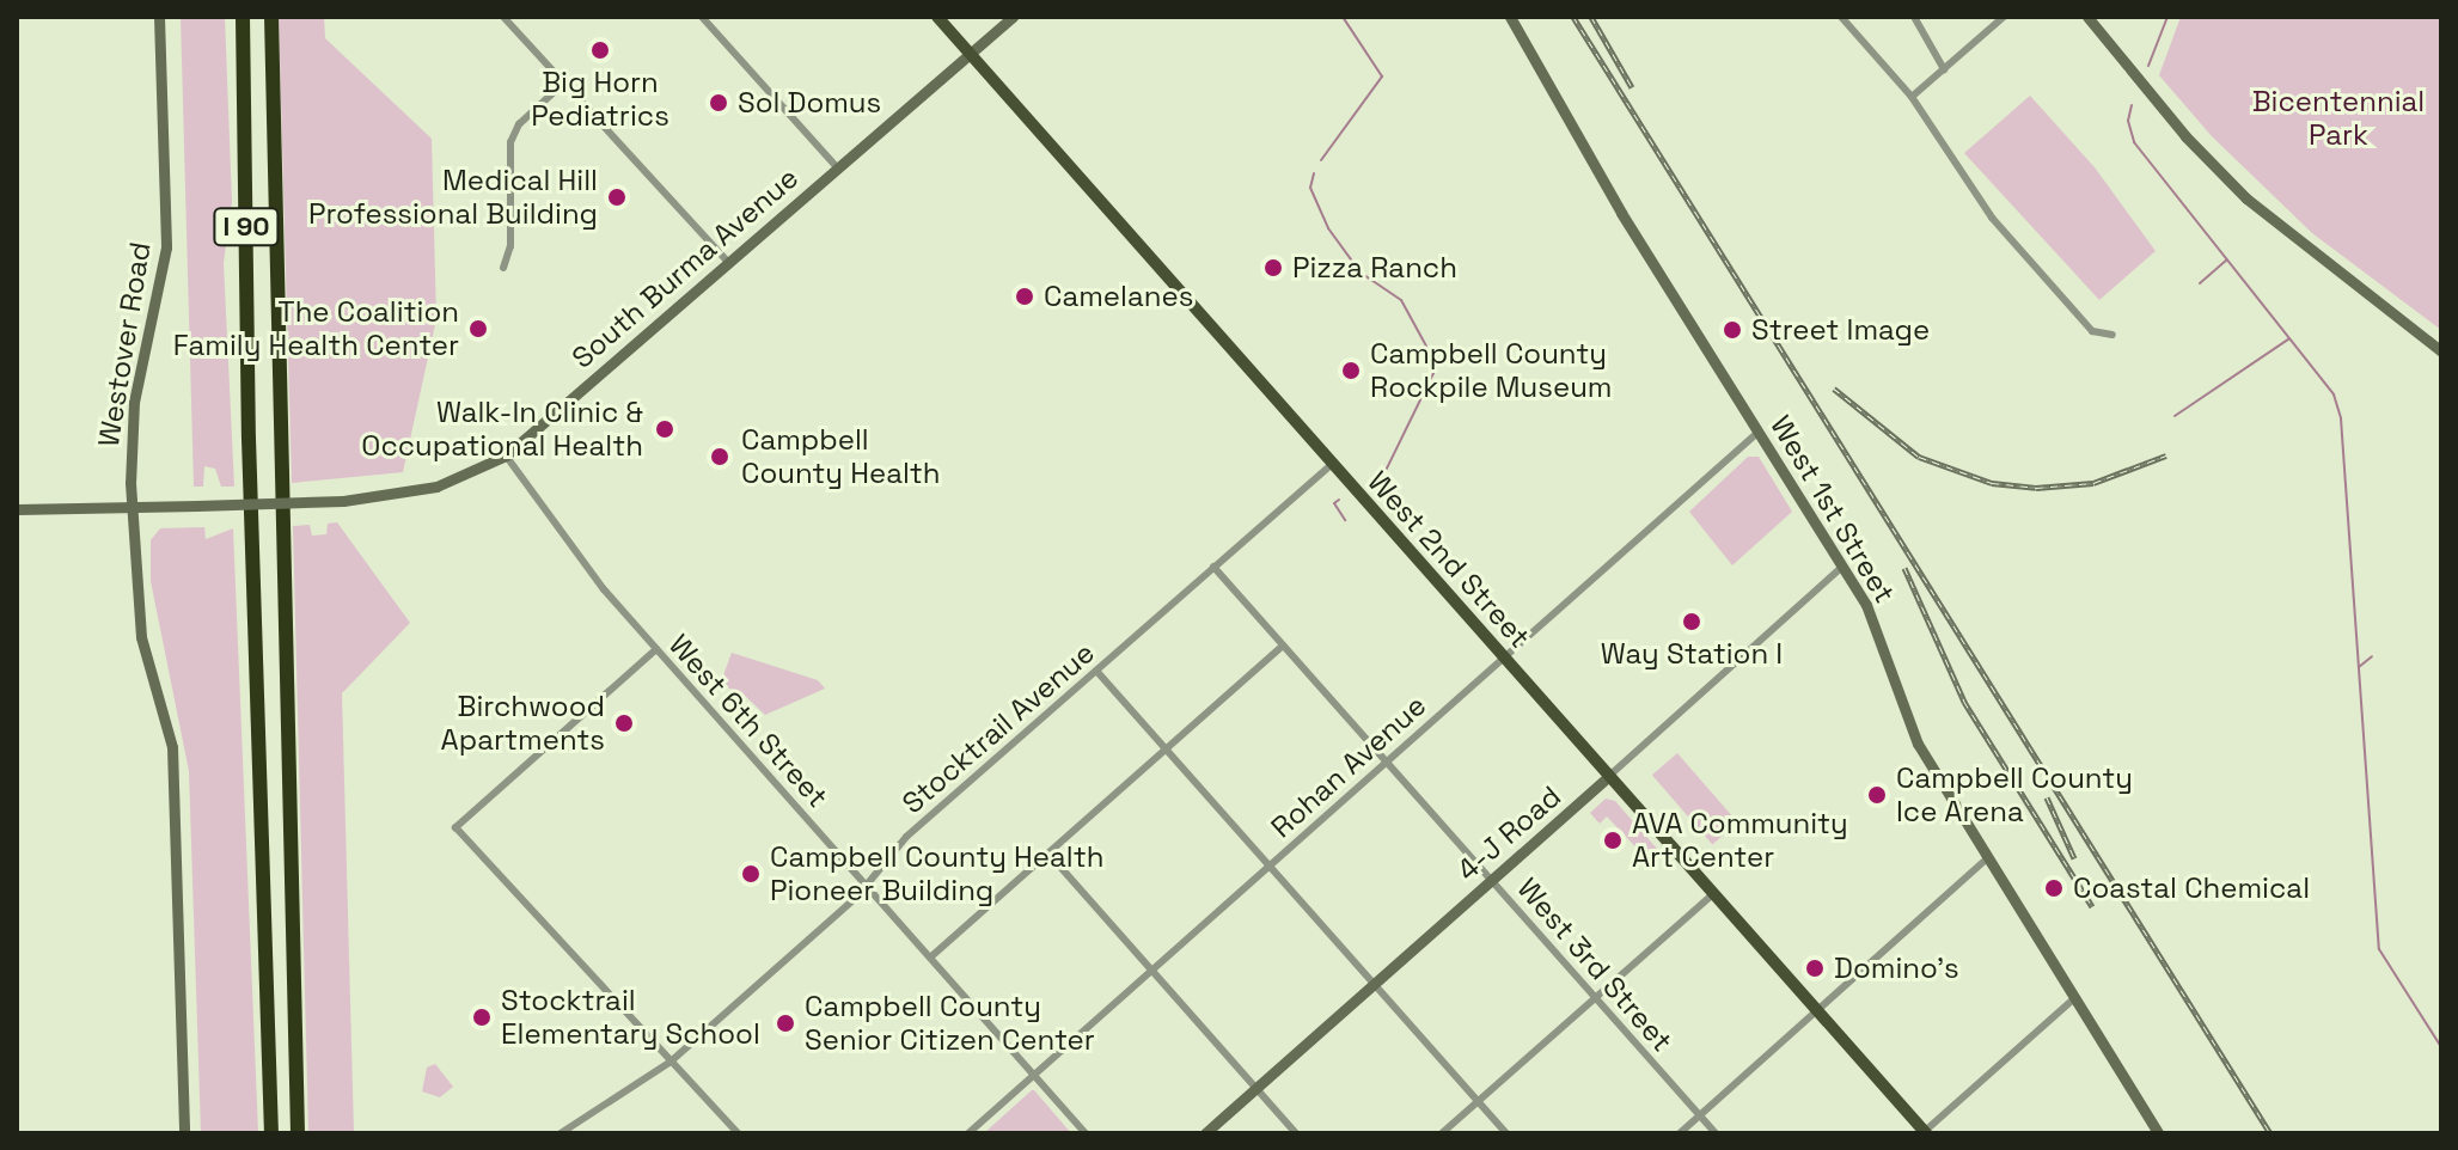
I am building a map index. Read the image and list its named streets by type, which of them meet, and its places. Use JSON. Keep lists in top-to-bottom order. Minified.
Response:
{"streets":{"highway":["I 90"],"main road":["West 2nd Street"],"street":["South Burma Avenue","Westover Road","West 1st Street","West 6th Street","Stocktrail Avenue","Rohan Avenue","4-J Road","West 3rd Street"]},"crossings":[["South Burma Avenue","Westover Road"],["South Burma Avenue","West 2nd Street"],["South Burma Avenue","West 6th Street"],["West 1st Street","Rohan Avenue"],["West 1st Street","4-J Road"],["West 2nd Street","Stocktrail Avenue"],["West 2nd Street","Rohan Avenue"],["West 2nd Street","4-J Road"],["West 6th Street","Stocktrail Avenue"],["West 6th Street","Rohan Avenue"],["Stocktrail Avenue","West 3rd Street"],["Rohan Avenue","West 3rd Street"],["4-J Road","West 3rd Street"]],"parks":["Bicentennial Park"],"places":["Big Horn Pediatrics","Sol Domus","Medical Hill Professional Building","Pizza Ranch","Camelanes","The Coalition Family Health Center","Street Image","Campbell County Rockpile Museum","Walk-In Clinic & Occupational Health","Campbell County Health","Way Station I","Birchwood Apartments","Campbell County Ice Arena","AVA Community Art Center","Campbell County Health Pioneer Building","Coastal Chemical","Domino's","Stocktrail Elementary School","Campbell County Senior Citizen Center"]}
